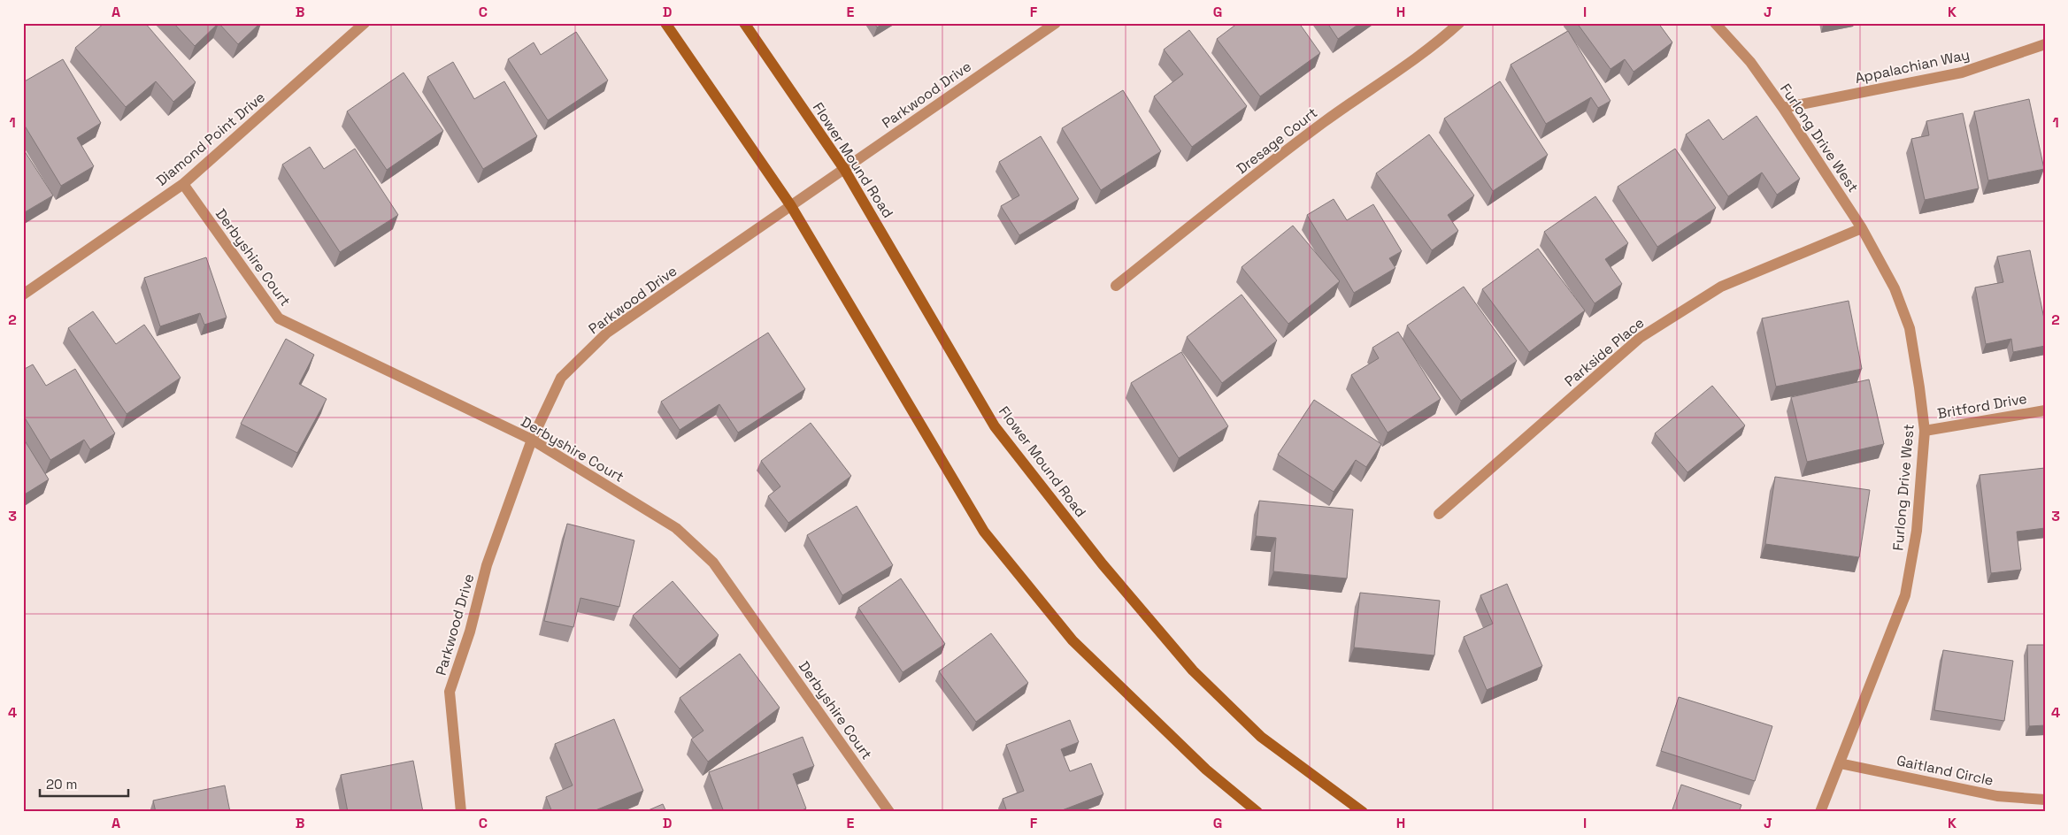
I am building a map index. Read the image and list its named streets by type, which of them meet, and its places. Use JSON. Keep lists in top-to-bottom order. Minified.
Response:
{"streets":{"main road":["Flower Mound Road"],"street":["Appalachian Way","Parkwood Drive","Furlong Drive West","Diamond Point Drive","Dresage Court","Derbyshire Court","Parkside Place","Britford Drive","Gaitland Circle"]},"crossings":[["Appalachian Way","Furlong Drive West"],["Parkwood Drive","Flower Mound Road"],["Parkwood Drive","Derbyshire Court"],["Furlong Drive West","Parkside Place"],["Furlong Drive West","Britford Drive"],["Furlong Drive West","Gaitland Circle"],["Diamond Point Drive","Derbyshire Court"]],"scale_bar":"20 m","grid":{"columns":["A","B","C","D","E","F","G","H","I","J","K"],"rows":["1","2","3","4"]}}
